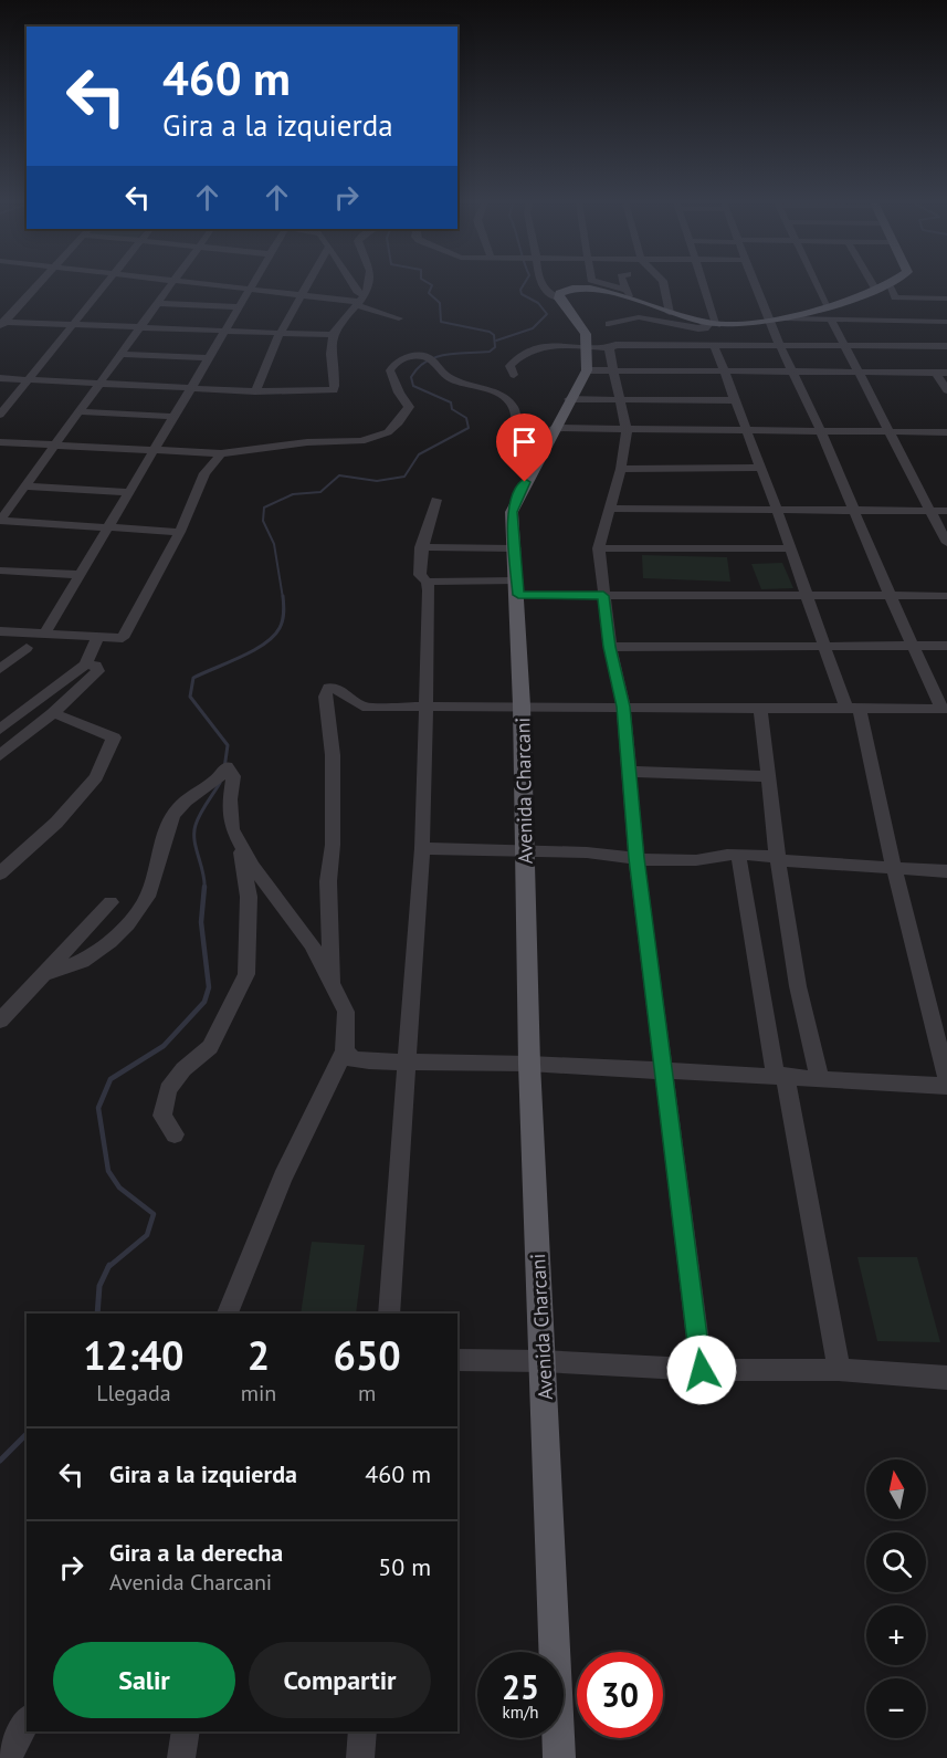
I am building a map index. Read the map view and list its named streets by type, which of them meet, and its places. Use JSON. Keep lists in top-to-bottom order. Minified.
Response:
{"streets":{"main road":["Avenida Charcani"]},"north":"top","page":{"turn":["460 m","Gira a la izquierda"],"eta":["12:40","Llegada","2","min","650","m"],"list":[{"name":"Gira a la izquierda","value":"460 m"},{"name":"Gira a la derecha","note":"Avenida Charcani","value":"50 m"}],"map_buttons":["+","−"],"buttons":["Salir","Compartir"],"speed":"25 km/h","limit":"30"}}
